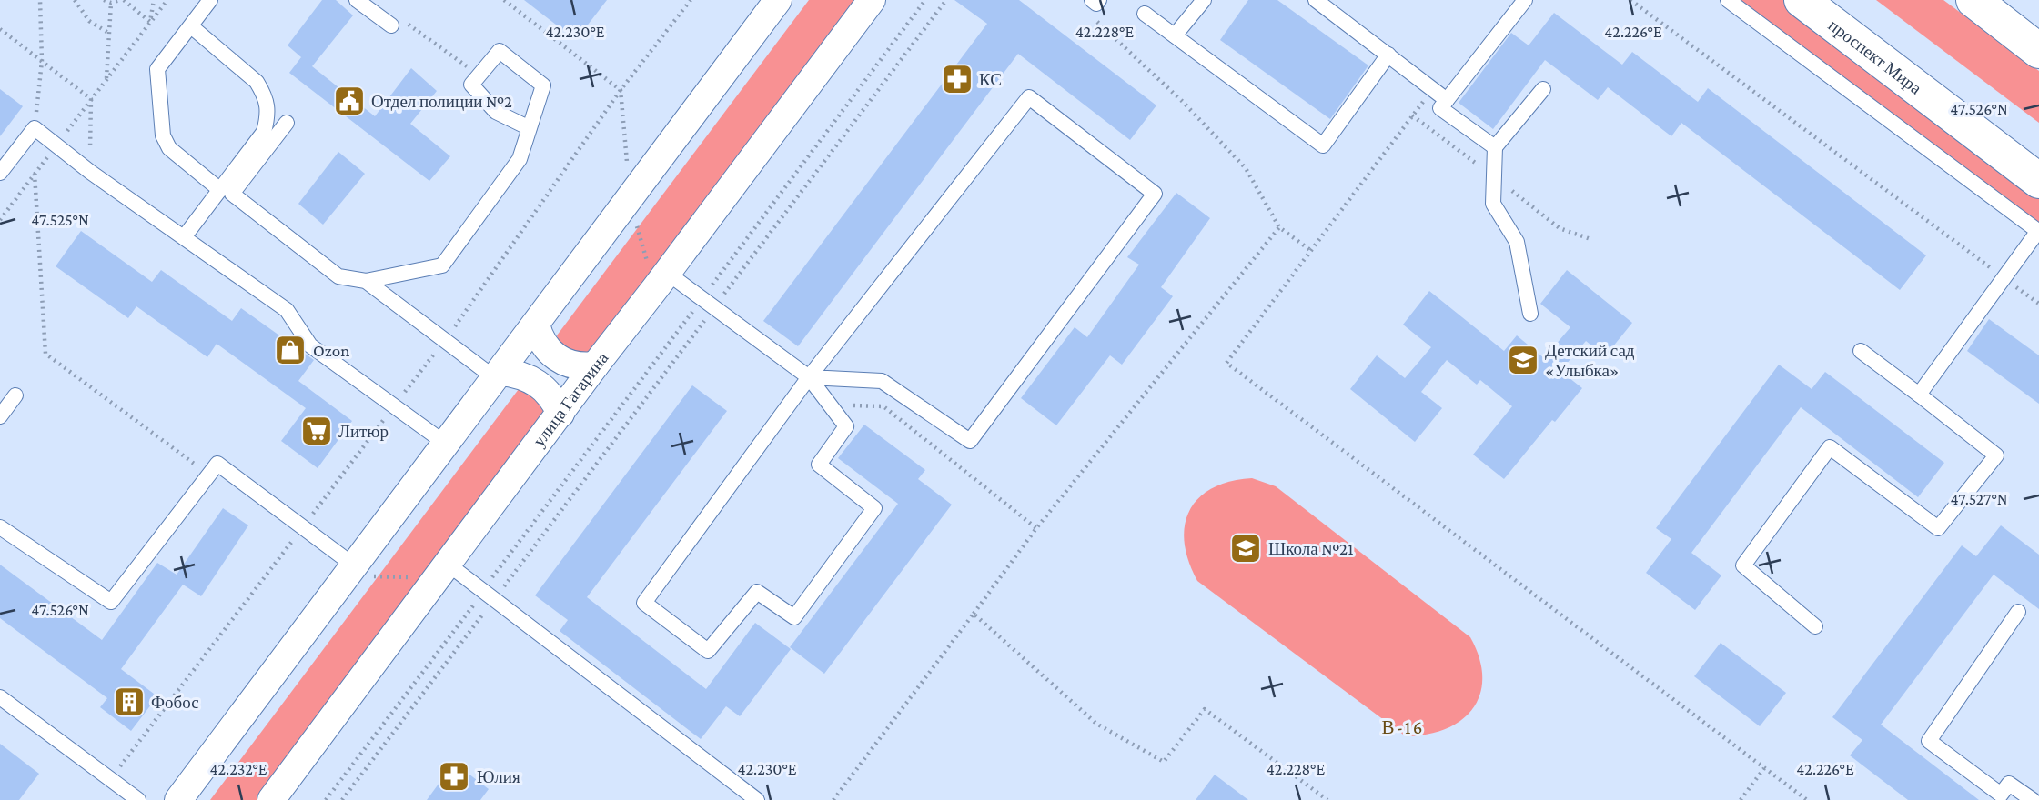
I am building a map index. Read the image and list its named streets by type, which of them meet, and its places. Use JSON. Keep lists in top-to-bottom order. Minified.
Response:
{"streets":{"main road":["проспект Мира"],"street":["улица Гагарина"]},"districts":["В-16"],"places":{"pharmacy":["КС","Юлия"],"public building":["Отдел полиции №2"],"shop":["Ozon"],"school or university":["Детский сад «Улыбка»","Школа №21"],"supermarket":["Литюр"],"building":["Фобос"]},"coordinates":["42.230°E","42.228°E","42.226°E","47.526°N","47.525°N","47.527°N","42.232°E"]}
